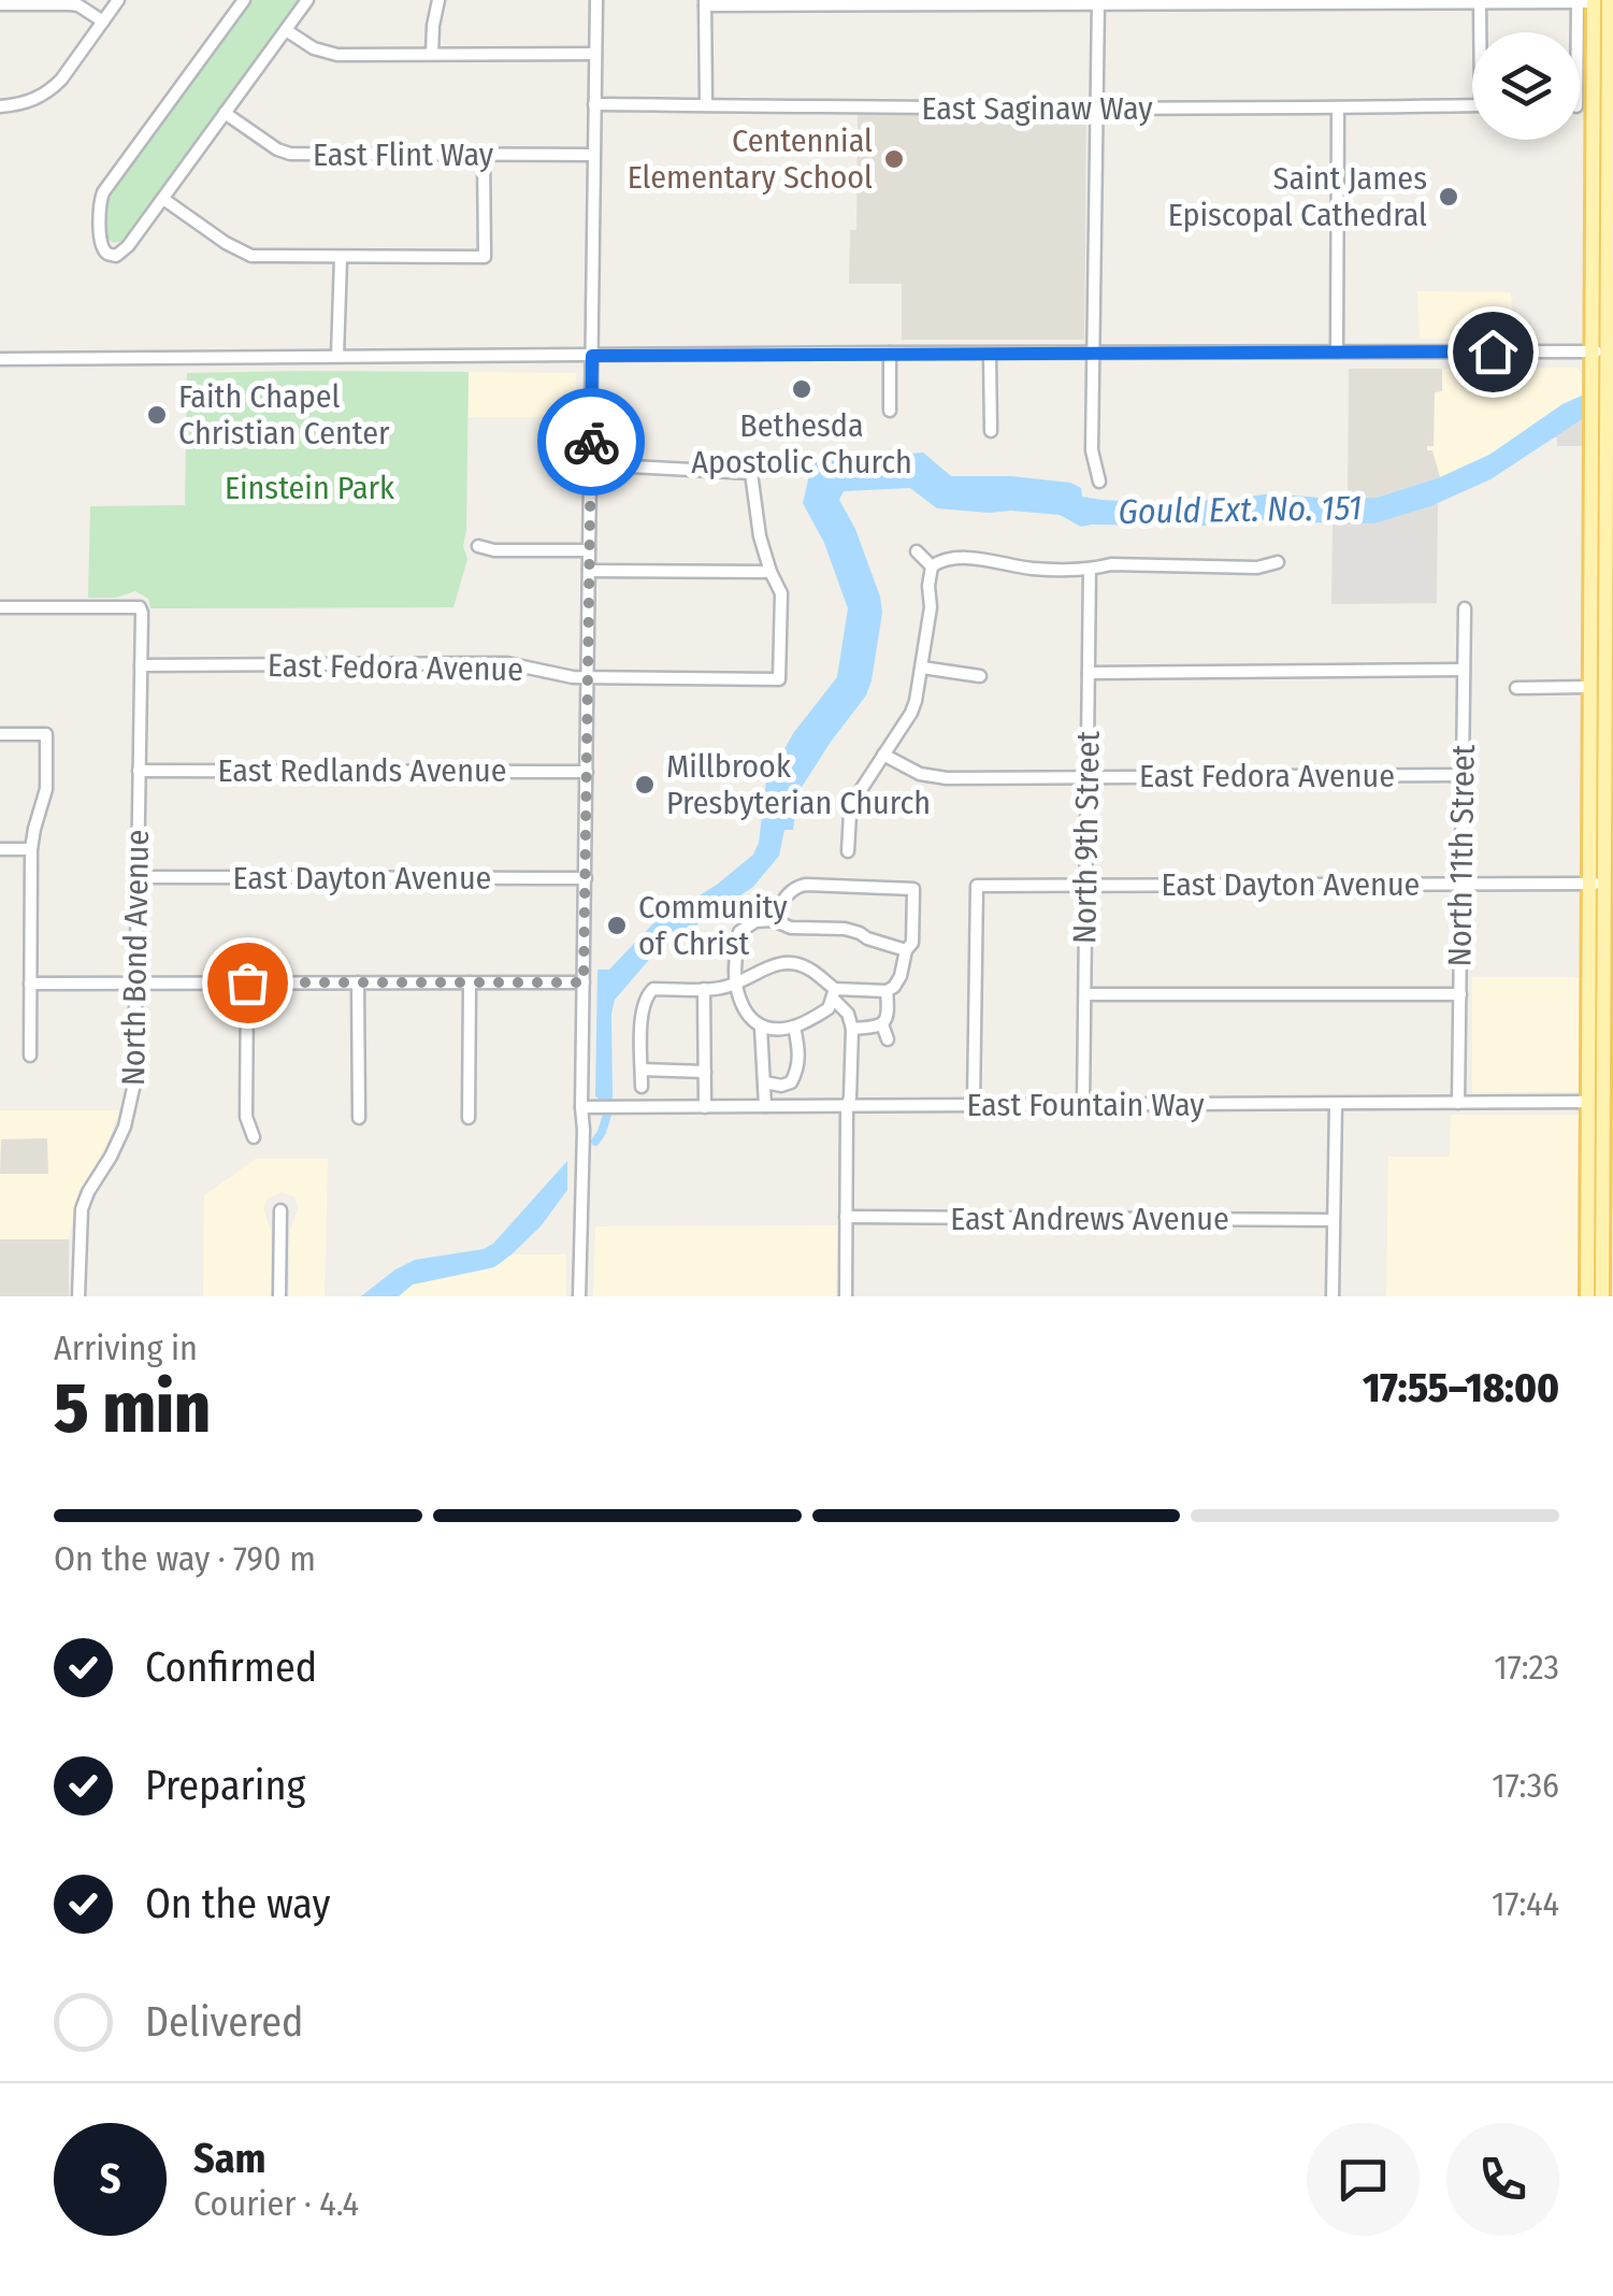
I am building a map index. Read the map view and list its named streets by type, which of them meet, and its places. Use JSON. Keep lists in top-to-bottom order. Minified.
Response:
{"streets":{"street":["East Saginaw Way","East Flint Way","East Fedora Avenue","East Redlands Avenue","North 9th Street","North 11th Street","East Dayton Avenue","North Bond Avenue","East Fountain Way","East Andrews Avenue"]},"crossings":[["East Fedora Avenue","North 9th Street"],["East Fedora Avenue","North 11th Street"],["East Fedora Avenue","North Bond Avenue"],["East Redlands Avenue","North Bond Avenue"],["North 9th Street","East Dayton Avenue"],["North 9th Street","East Fountain Way"],["North 11th Street","East Dayton Avenue"],["North 11th Street","East Fountain Way"],["East Dayton Avenue","North Bond Avenue"],["East Dayton Avenue","East Fountain Way"]],"water":["Gould Ext. No. 151"],"parks":["Einstein Park"],"places":["Centennial Elementary School","Saint James Episcopal Cathedral","Bethesda Apostolic Church","Faith Chapel Christian Center","Millbrook Presbyterian Church","Community of Christ"],"page":{"heading":["5 min","Arriving in","17:55–18:00"],"panel":["Sam","Courier · 4.4"],"bar":"On the way · 790 m","list":[["Confirmed","17:23"],["Preparing","17:36"],["On the way","17:44"],"Delivered"],"round":"S"}}
